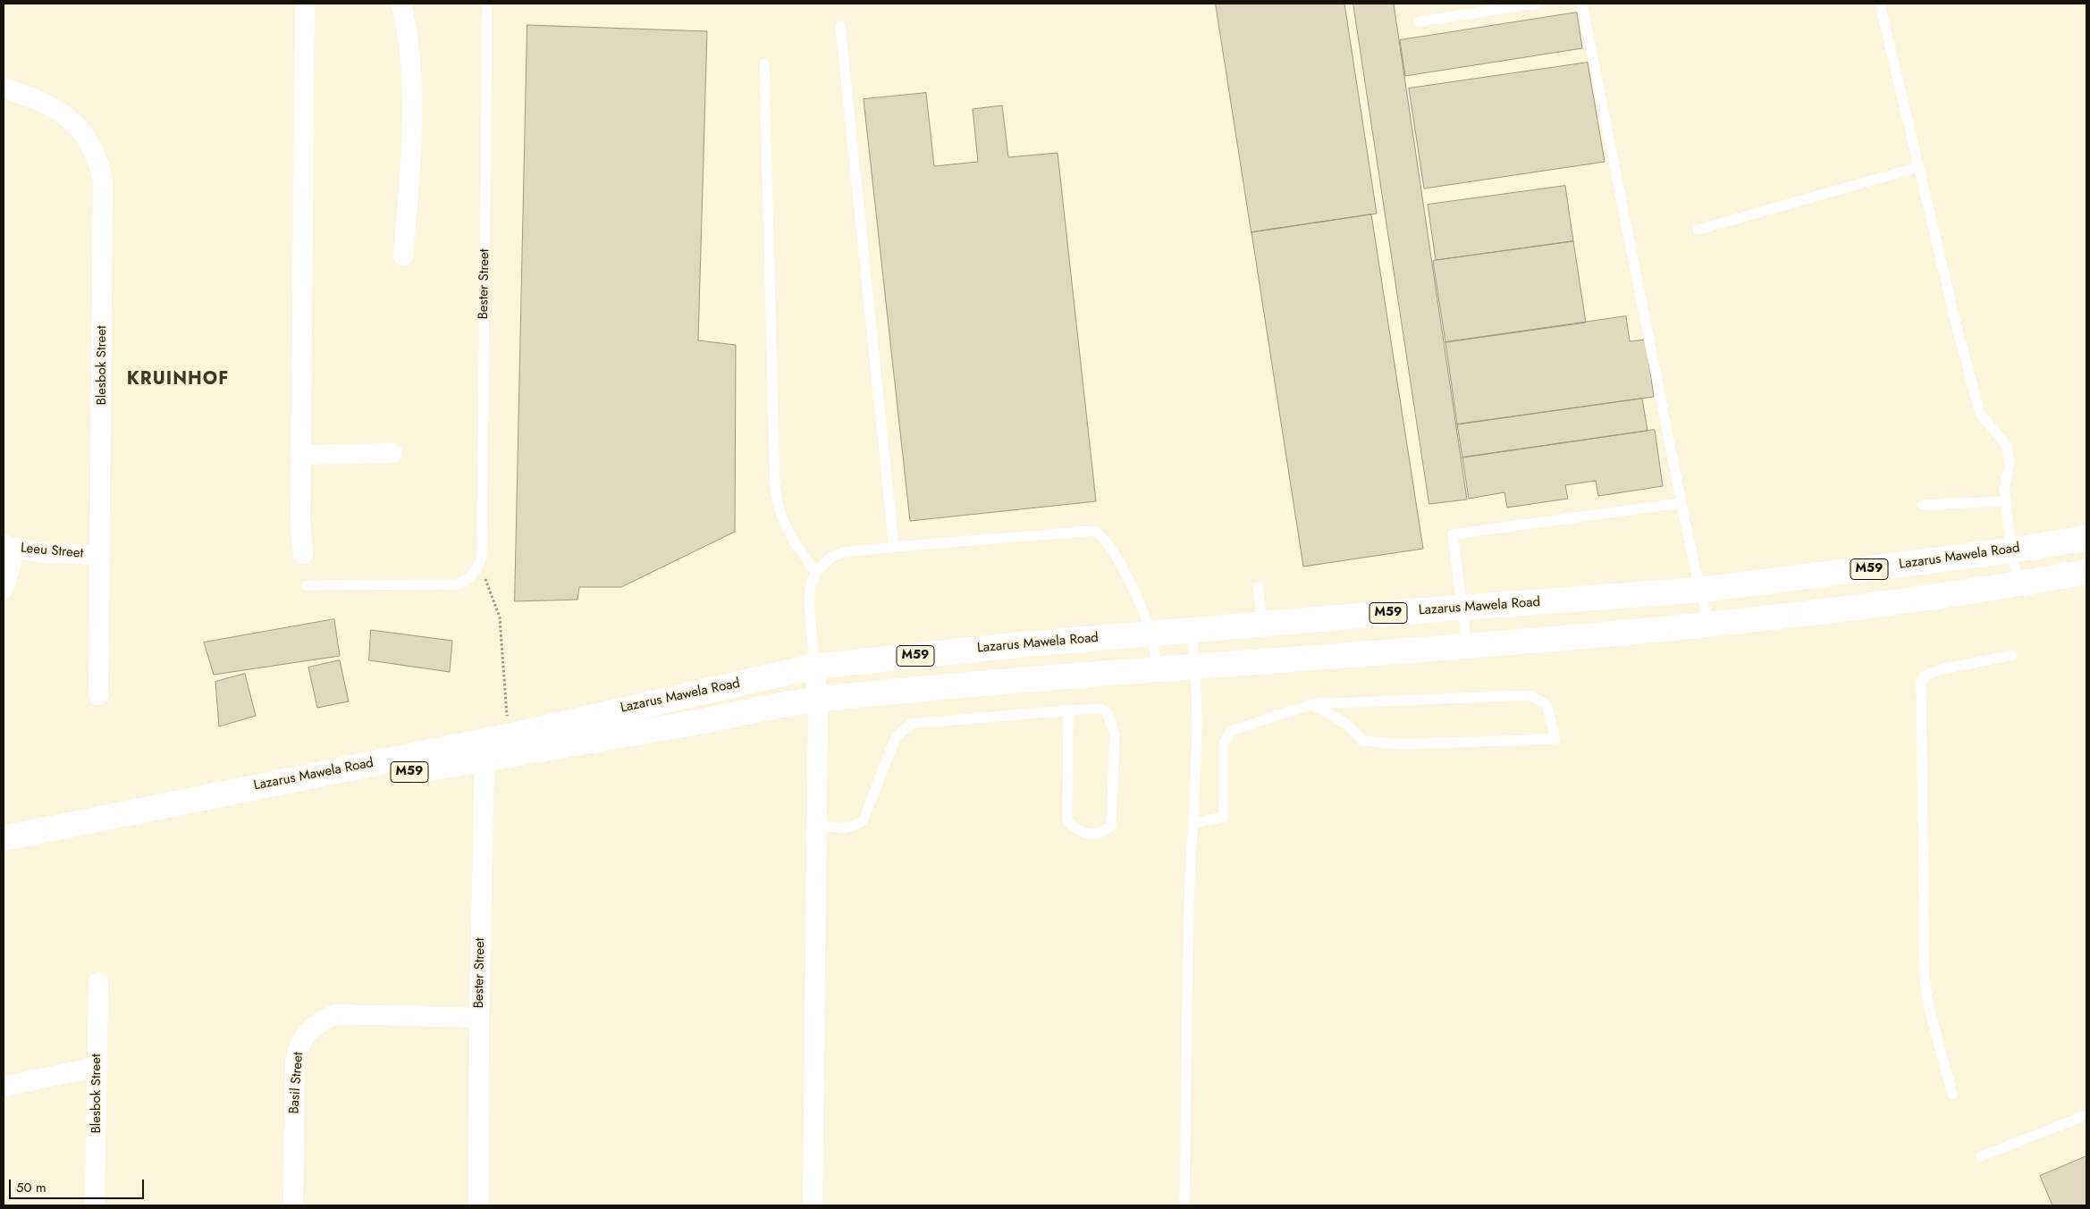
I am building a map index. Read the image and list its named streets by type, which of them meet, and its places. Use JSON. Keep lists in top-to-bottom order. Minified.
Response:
{"streets":{"main road":["Lazarus Mawela Road","M59"],"street":["Bester Street","Blesbok Street","Leeu Street","Basil Street"]},"crossings":[["Bester Street","Lazarus Mawela Road"],["Bester Street","Basil Street"],["Blesbok Street","Leeu Street"]],"districts":["KRUINHOF"],"scale_bar":"50 m"}
